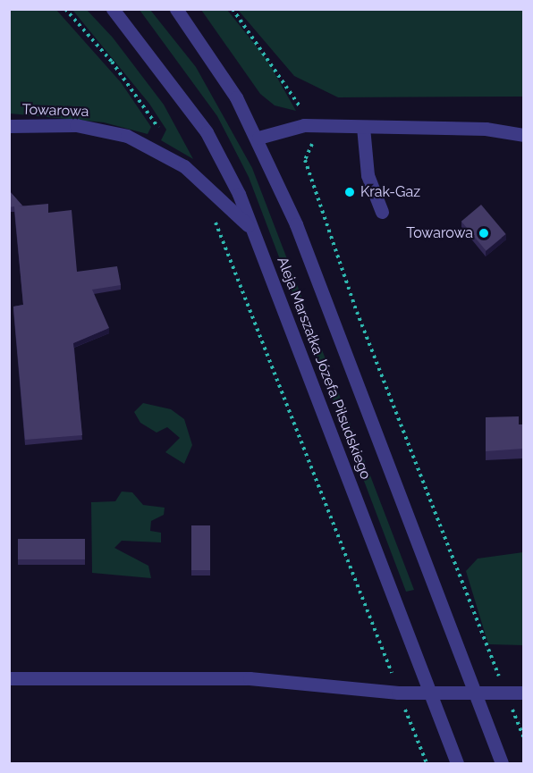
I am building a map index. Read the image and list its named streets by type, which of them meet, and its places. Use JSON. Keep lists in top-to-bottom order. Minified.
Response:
{"streets":{"street":["Towarowa","Aleja Marszałka Józefa Piłsudskiego"]},"crossings":[["Towarowa","Aleja Marszałka Józefa Piłsudskiego"]],"places":["Krak-Gaz","Towarowa"]}
